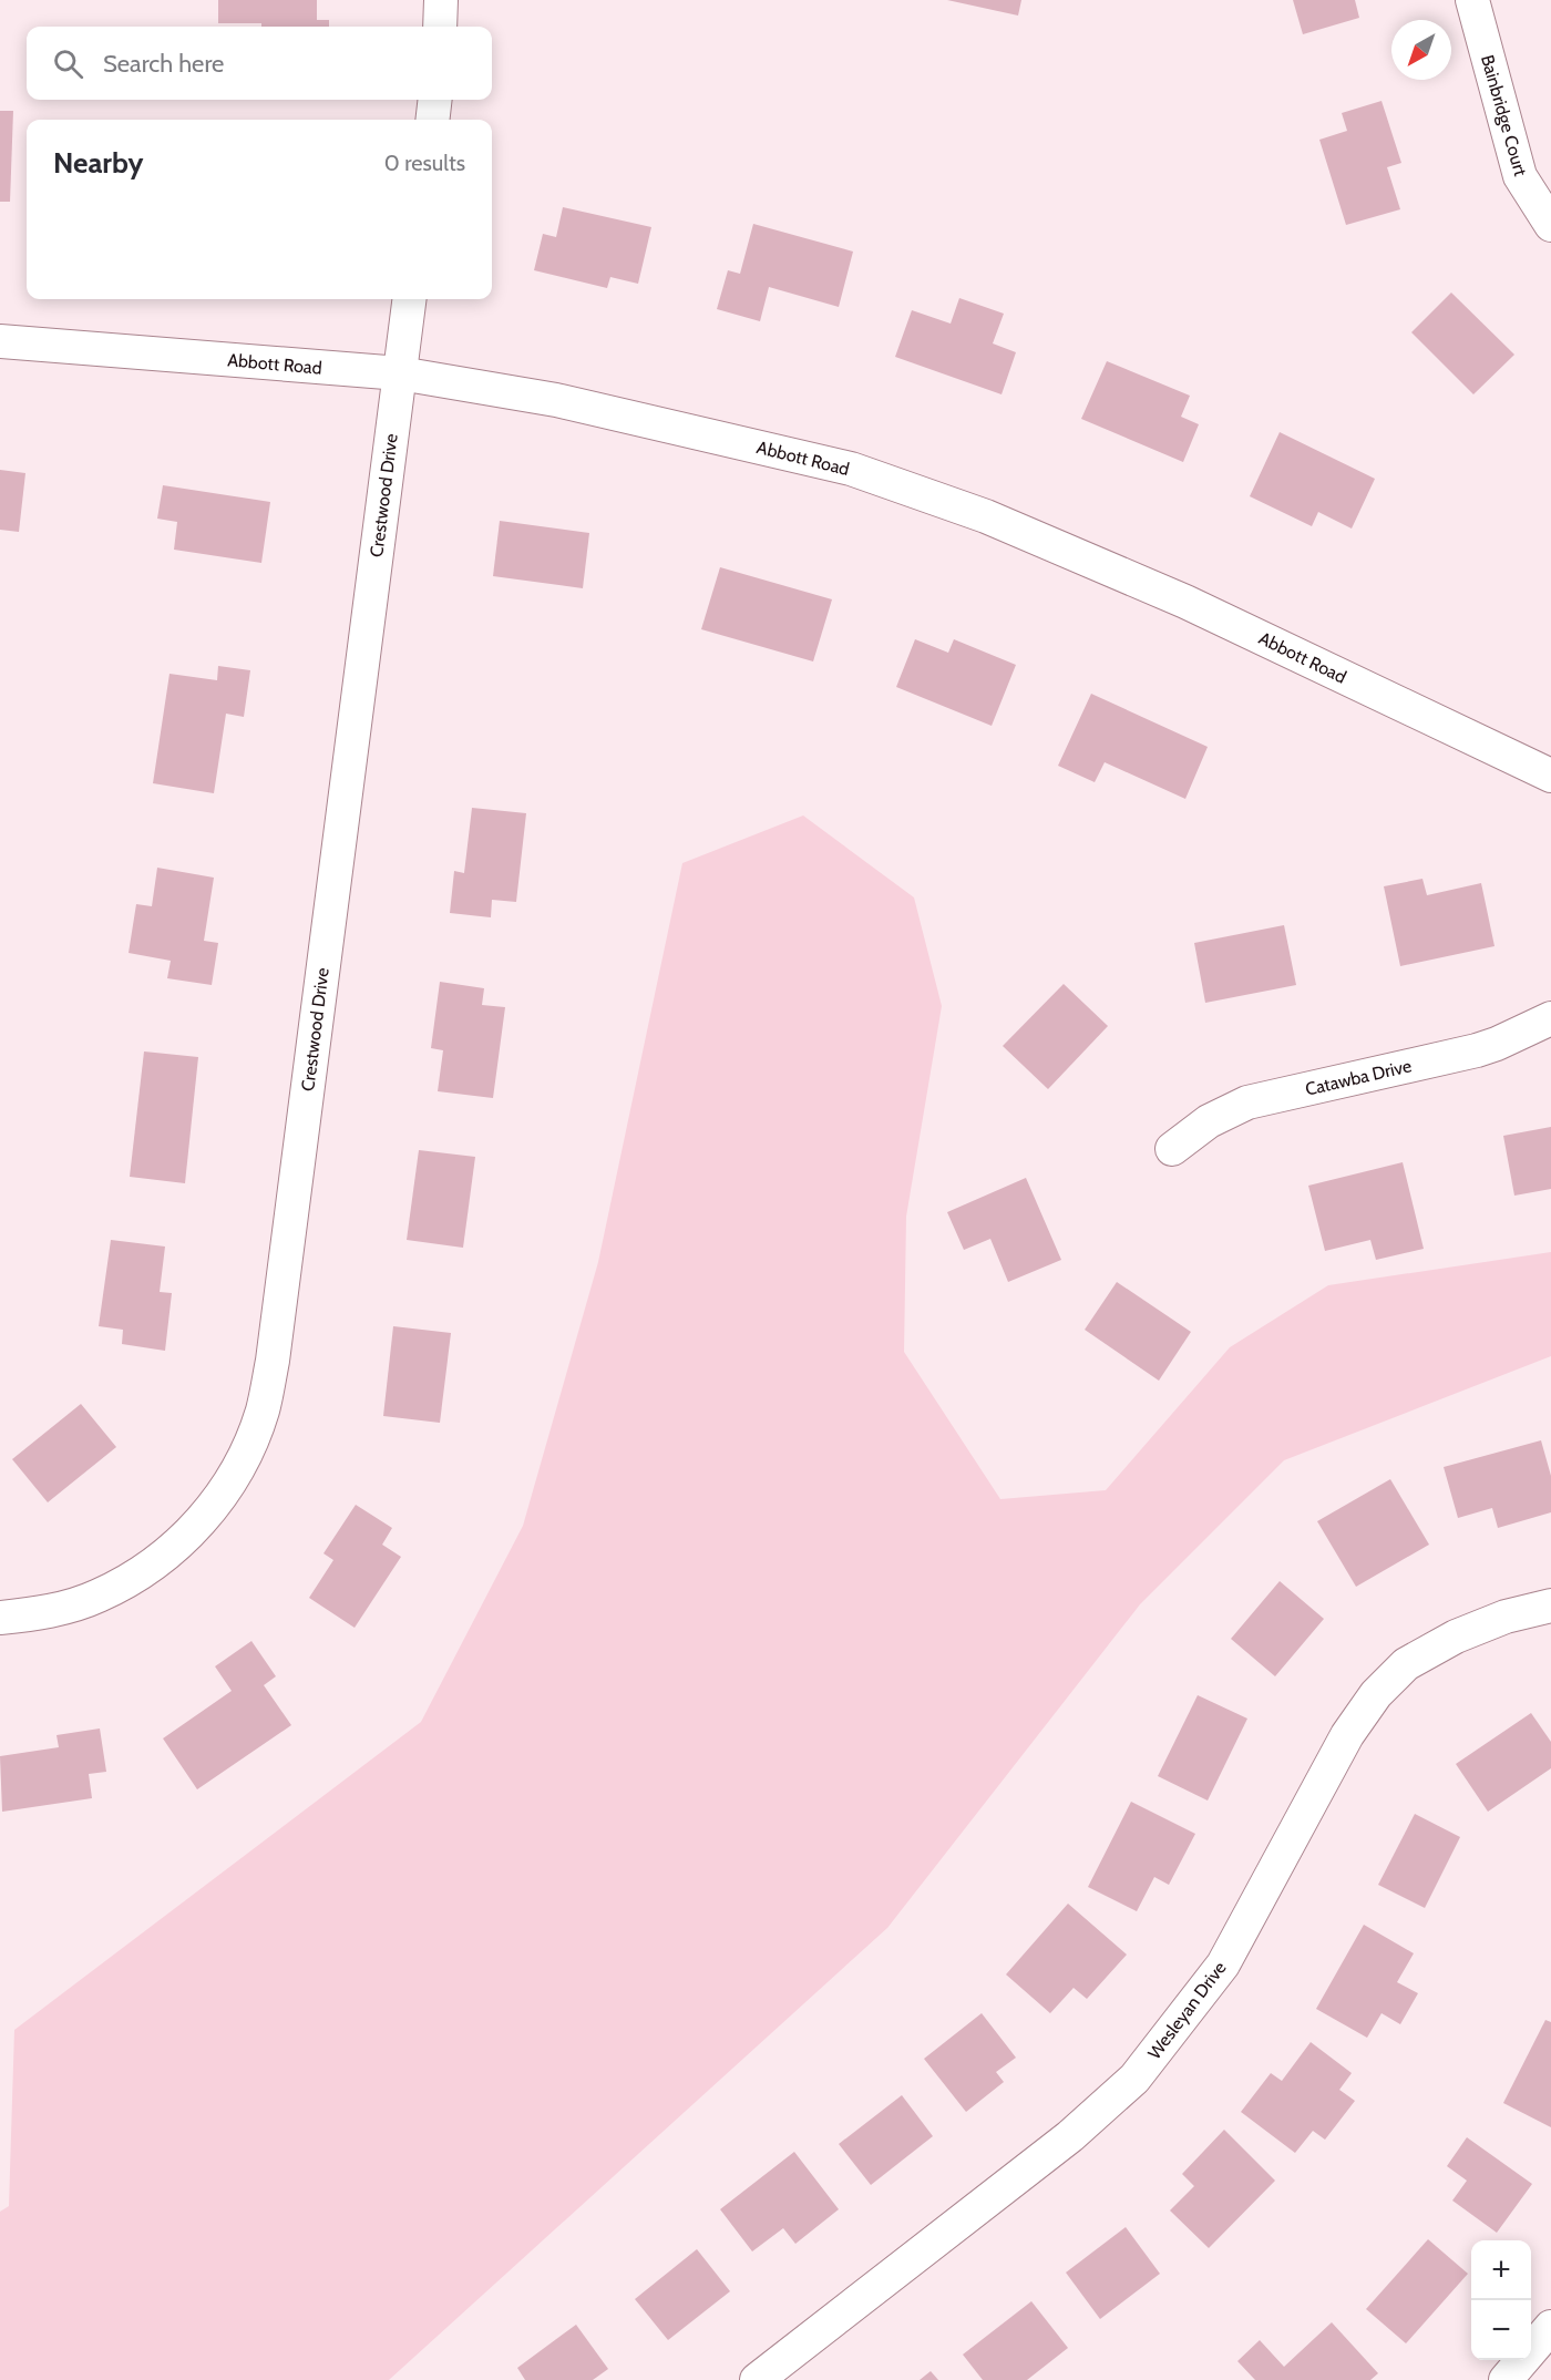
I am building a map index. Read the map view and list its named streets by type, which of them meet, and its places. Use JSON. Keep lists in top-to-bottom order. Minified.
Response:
{"streets":{"street":["Bainbridge Court","Abbott Road","Crestwood Drive","Catawba Drive","Wesleyan Drive"]},"crossings":[["Abbott Road","Crestwood Drive"]],"north":"bottom left","page":{"search":"Search here","heading":["Nearby","0 results"],"map_buttons":["+","−"]}}
